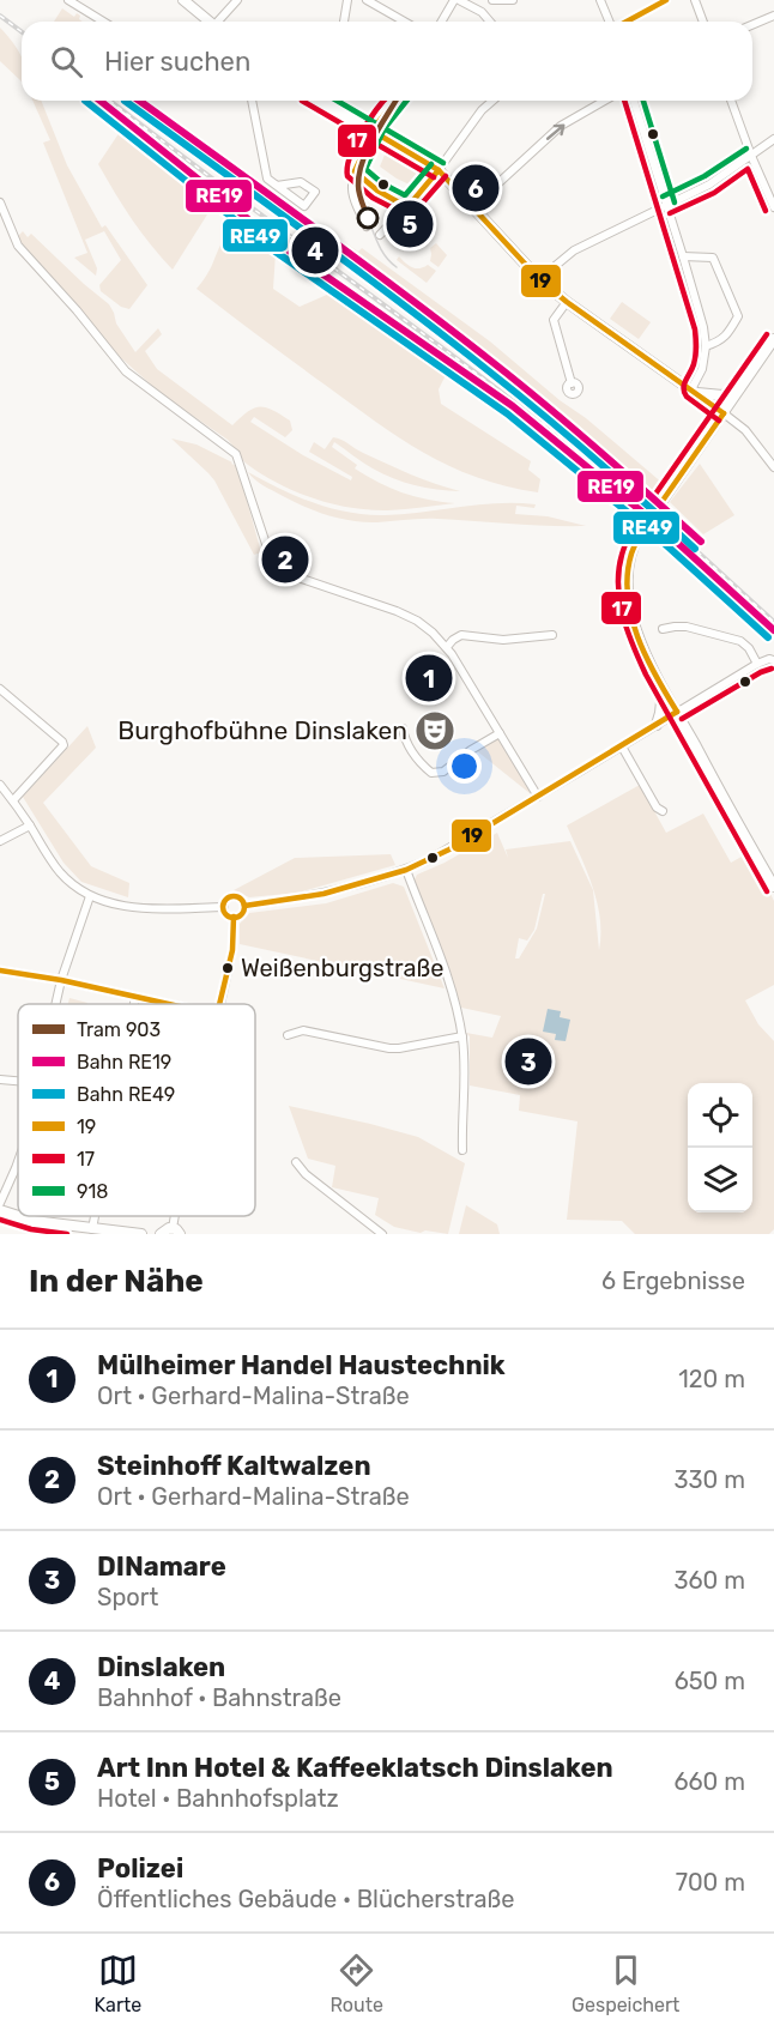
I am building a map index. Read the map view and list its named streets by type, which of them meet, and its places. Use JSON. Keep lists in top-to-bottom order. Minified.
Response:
{"places":{"theatre":["Burghofbühne Dinslaken"],"other":["Weißenburgstraße"]},"lines":["transit line 19","tram line 903","rail line RE19","rail line RE49","transit line 17","transit line 918"],"legend":["Tram 903","Bahn RE19","Bahn RE49","19","17","918"],"page":{"search":"Hier suchen","pins":["6","5","4","2","1","3"],"heading":["In der Nähe","6 Ergebnisse"],"list":[{"mark":"1","name":"Mülheimer Handel Haustechnik","note":"Ort · Gerhard-Malina-Straße","value":"120 m"},{"mark":"2","name":"Steinhoff Kaltwalzen","note":"Ort · Gerhard-Malina-Straße","value":"330 m"},{"mark":"3","name":"DINamare","note":"Sport","value":"360 m"},{"mark":"4","name":"Dinslaken","note":"Bahnhof · Bahnstraße","value":"650 m"},{"mark":"5","name":"Art Inn Hotel & Kaffeeklatsch Dinslaken","note":"Hotel · Bahnhofsplatz","value":"660 m"},{"mark":"6","name":"Polizei","note":"Öffentliches Gebäude · Blücherstraße","value":"700 m"}],"nav":["Karte","Route","Gespeichert"]}}
